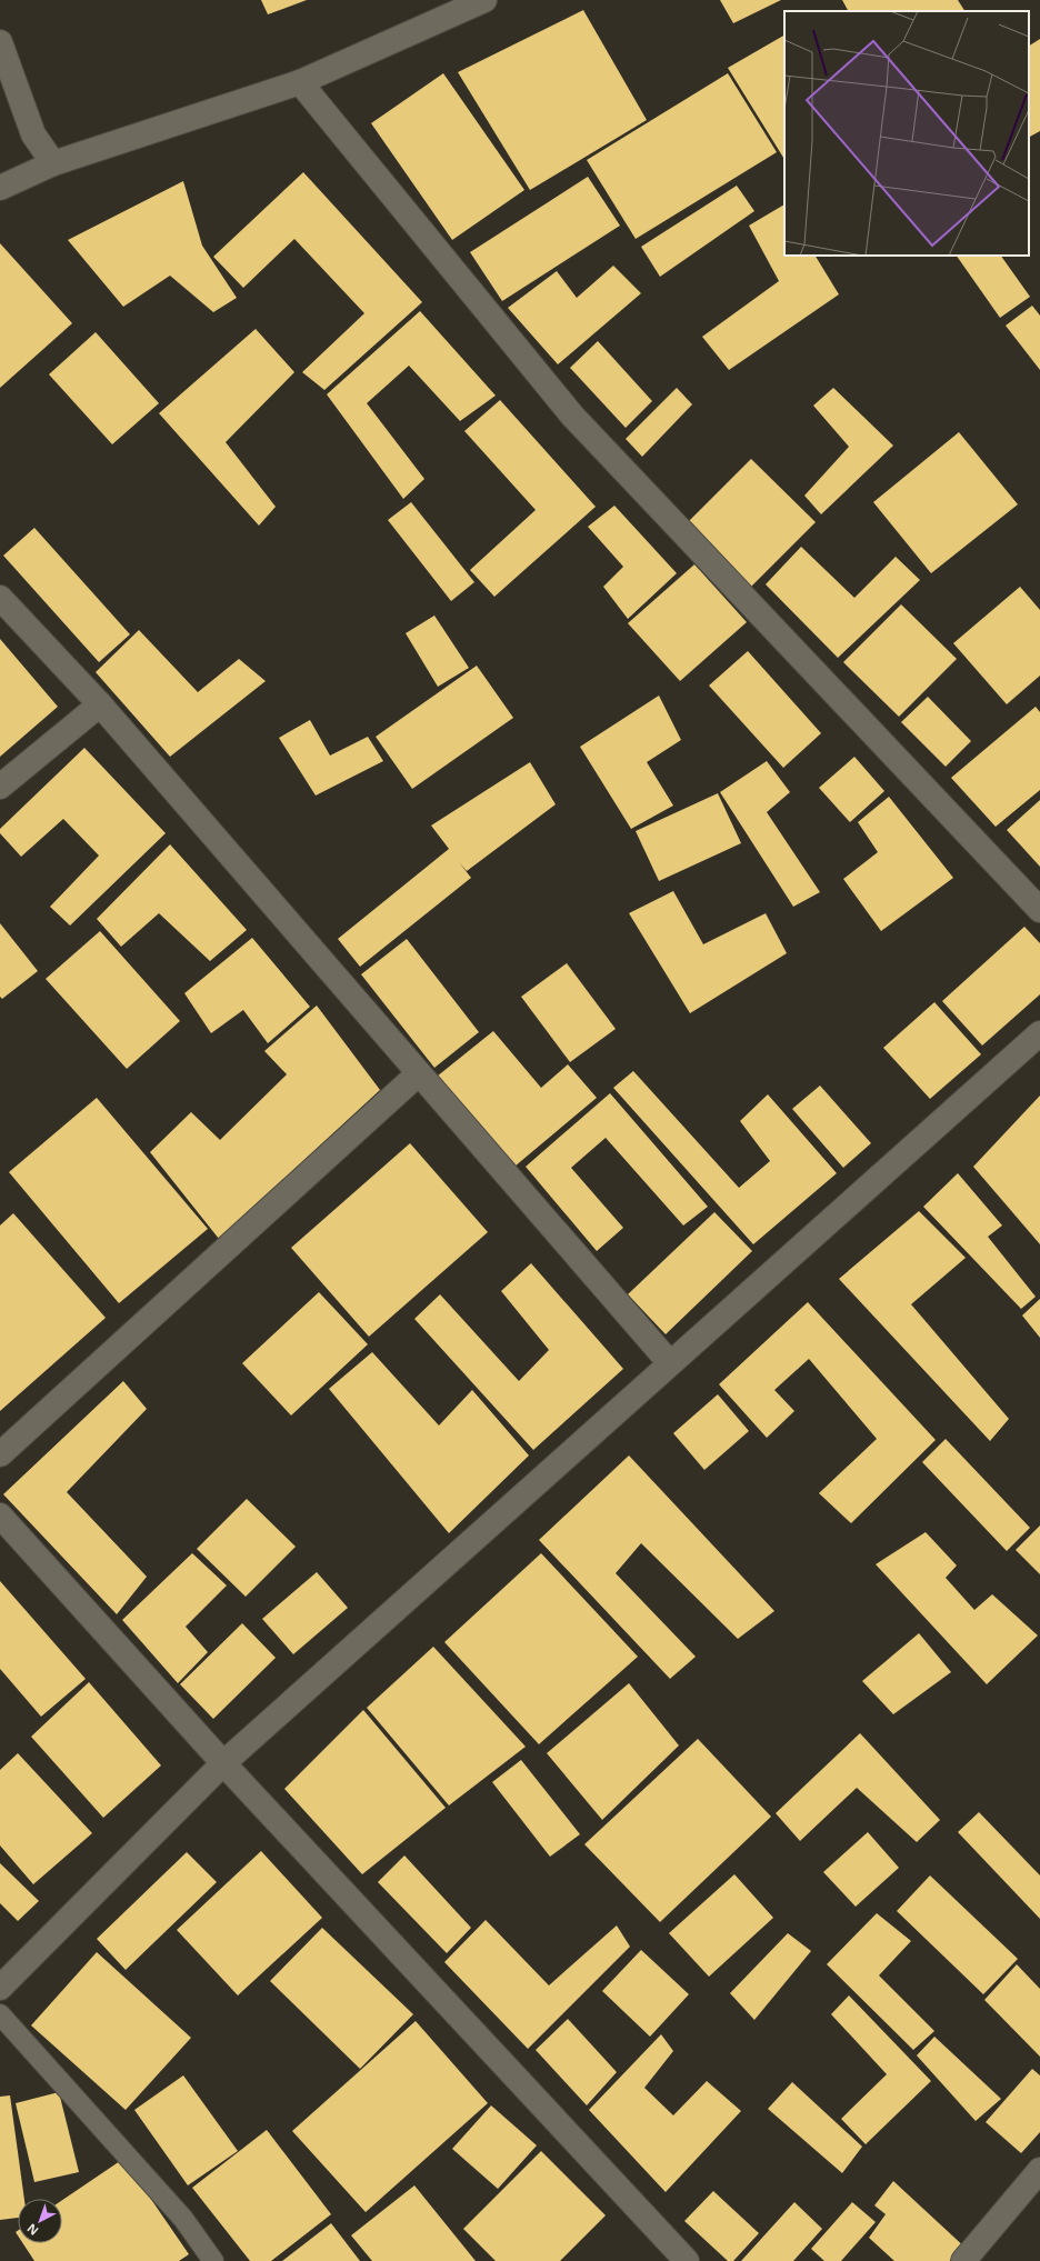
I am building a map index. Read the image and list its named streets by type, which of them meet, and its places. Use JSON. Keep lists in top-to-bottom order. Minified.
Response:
{"north":"bottom left"}
